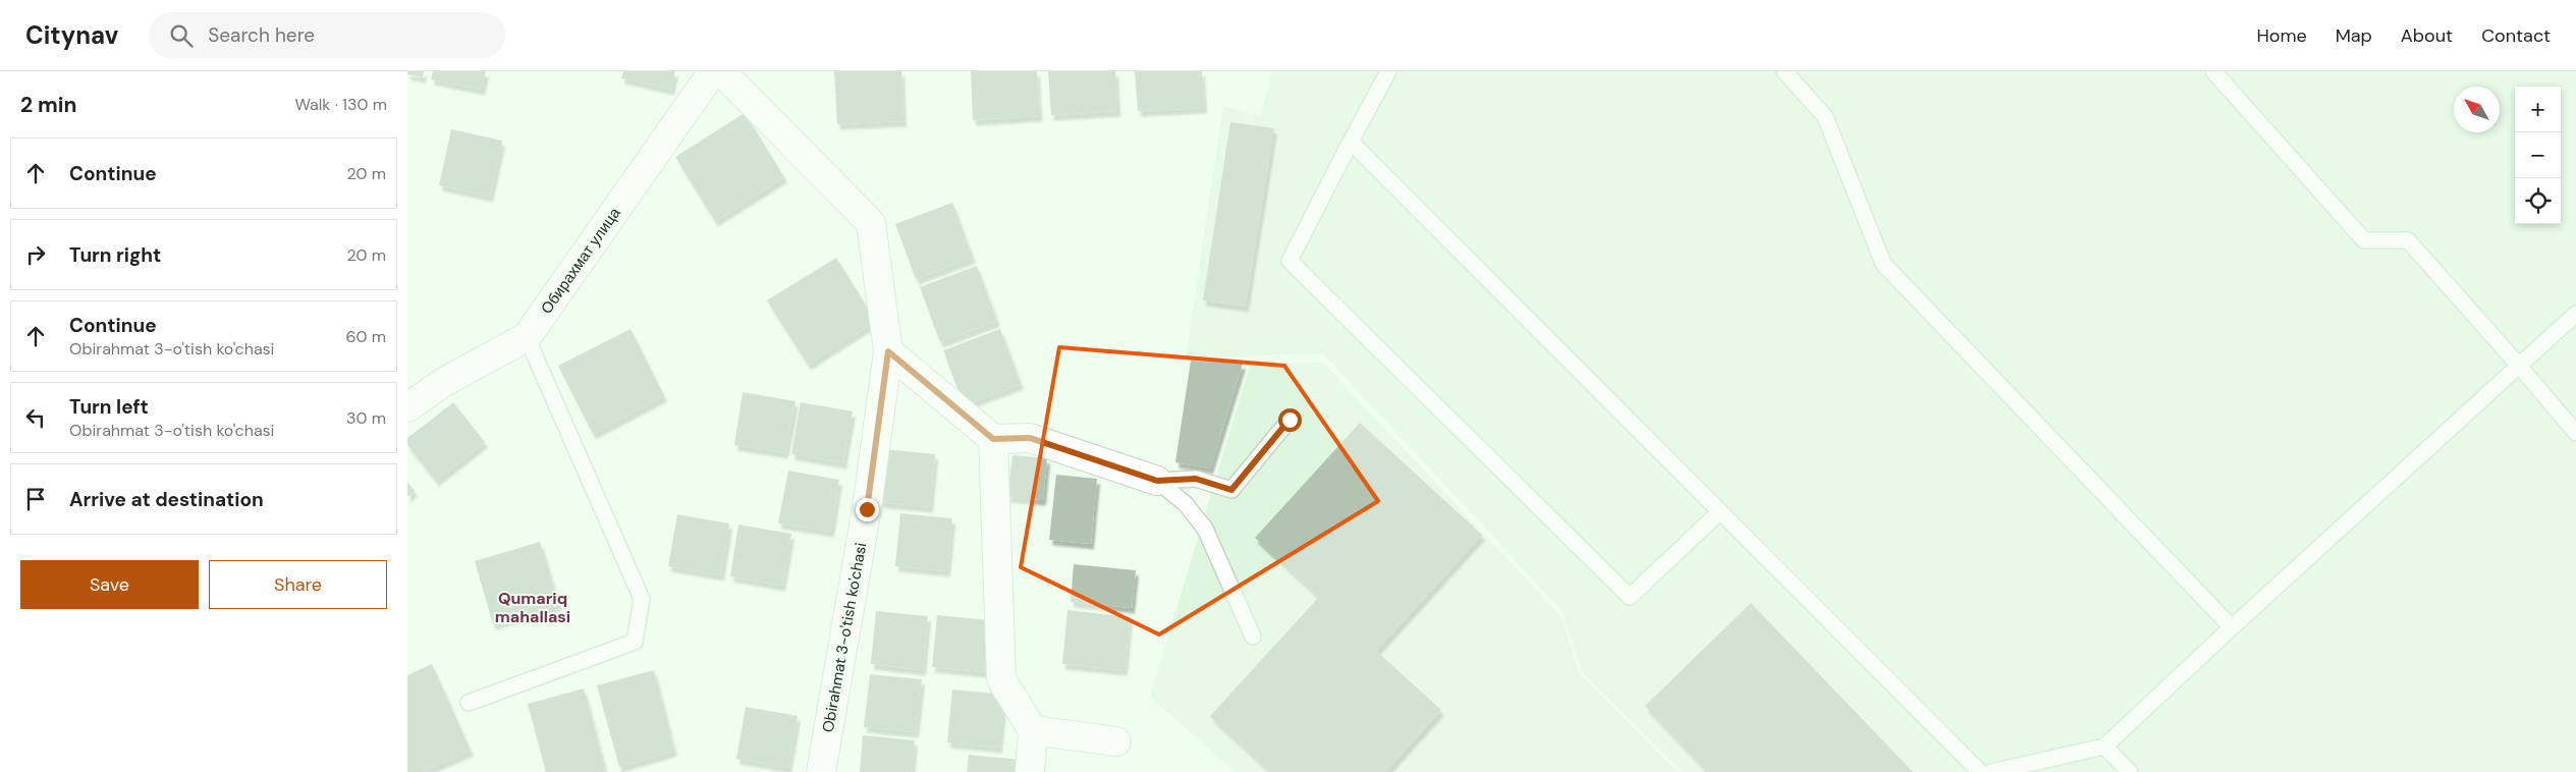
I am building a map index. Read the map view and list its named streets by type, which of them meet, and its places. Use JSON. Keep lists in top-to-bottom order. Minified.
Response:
{"streets":{"street":["Обирахмат улица","Obirahmat 3-o'tish ko'chasi"]},"districts":["Qumariq mahallasi"],"north":"top left","page":{"header":"Citynav","search":"Search here","nav":["Home","Map","About","Contact"],"heading":["2 min","Walk · 130 m"],"map_buttons":["+","−"],"list":[["Continue","20 m"],["Turn right","20 m"],["Continue","Obirahmat 3-o'tish ko'chasi","60 m"],["Turn left","Obirahmat 3-o'tish ko'chasi","30 m"],"Arrive at destination"],"buttons":["Save","Share"]}}
